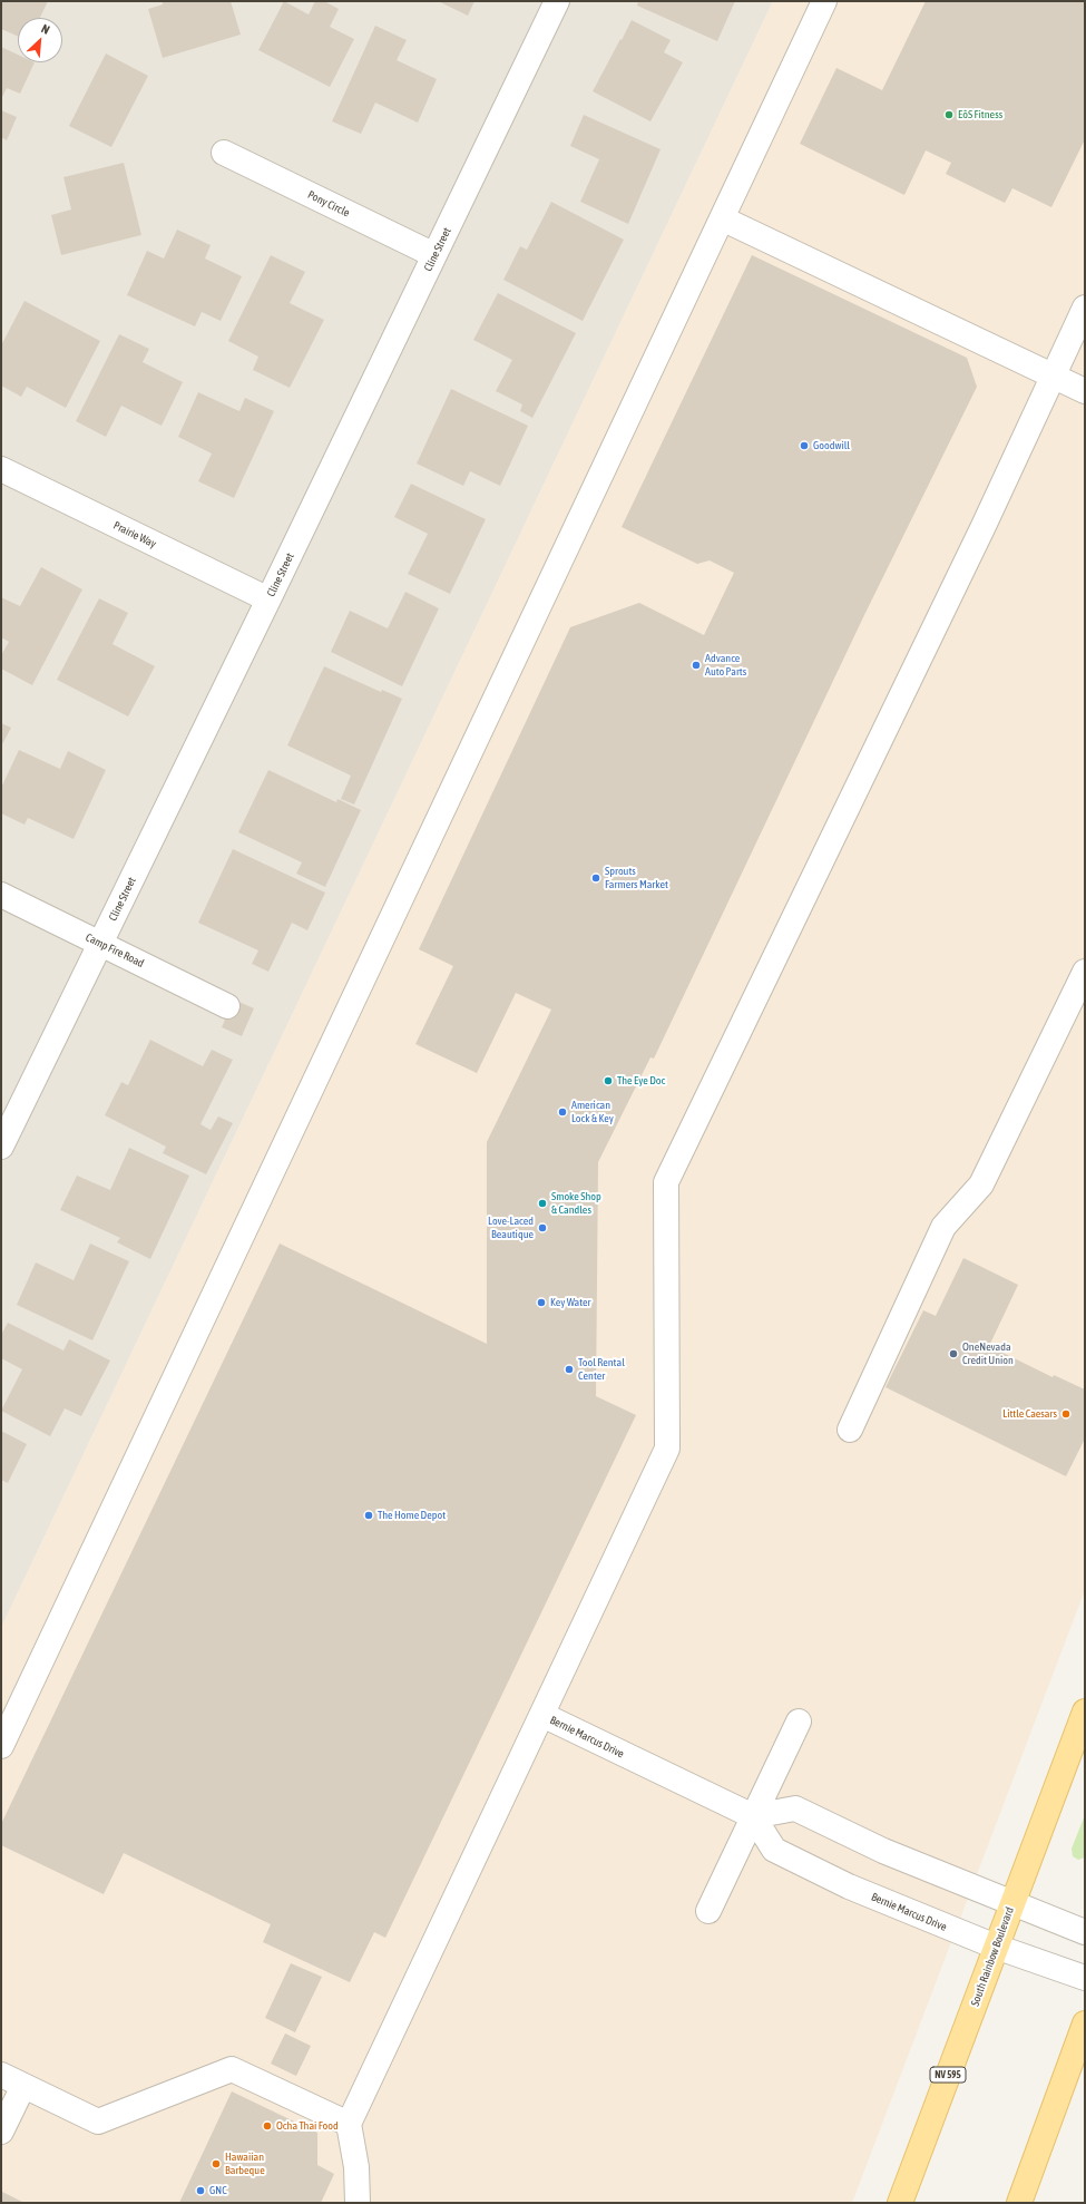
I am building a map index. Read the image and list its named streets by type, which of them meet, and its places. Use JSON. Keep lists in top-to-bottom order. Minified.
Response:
{"streets":{"main road":["South Rainbow Boulevard","NV 595"],"street":["Pony Circle","Cline Street","Prairie Way","Camp Fire Road","Bernie Marcus Drive"]},"crossings":[["Pony Circle","Cline Street"],["Cline Street","Prairie Way"],["Cline Street","Camp Fire Road"],["Bernie Marcus Drive","South Rainbow Boulevard"]],"places":["EōS Fitness","Goodwill","Advance Auto Parts","Sprouts Farmers Market","The Eye Doc","American Lock & Key","Smoke Shop & Candles","Love-Laced Beautique","Key Water","OneNevada Credit Union","Tool Rental Center","Little Caesars","The Home Depot","Ocha Thai Food","Hawaiian Barbeque","GNC"],"north":"top right"}
